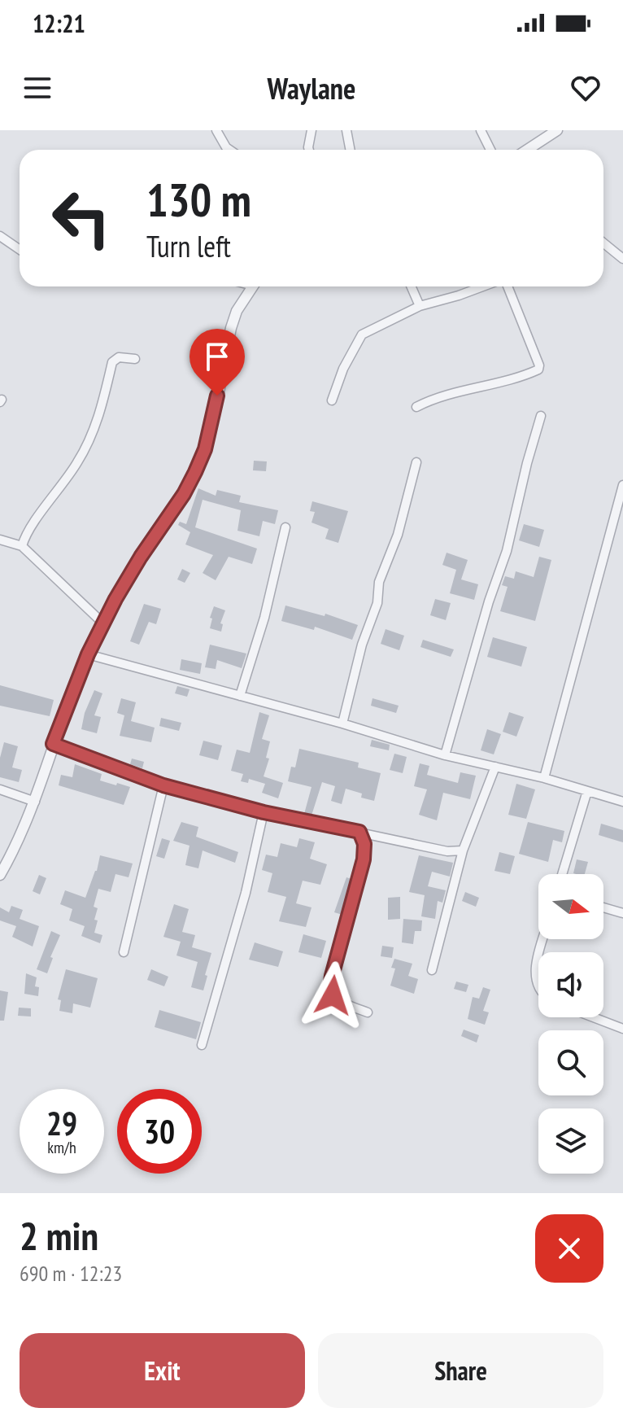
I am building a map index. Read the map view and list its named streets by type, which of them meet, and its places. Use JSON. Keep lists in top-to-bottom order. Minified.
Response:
{"north":"right","page":{"status":"12:21","header":"Waylane","turn":["130 m","Turn left"],"speed":"29 km/h","limit":"30","heading":["2 min","690 m · 12:23"],"buttons":["Exit","Share"]}}
